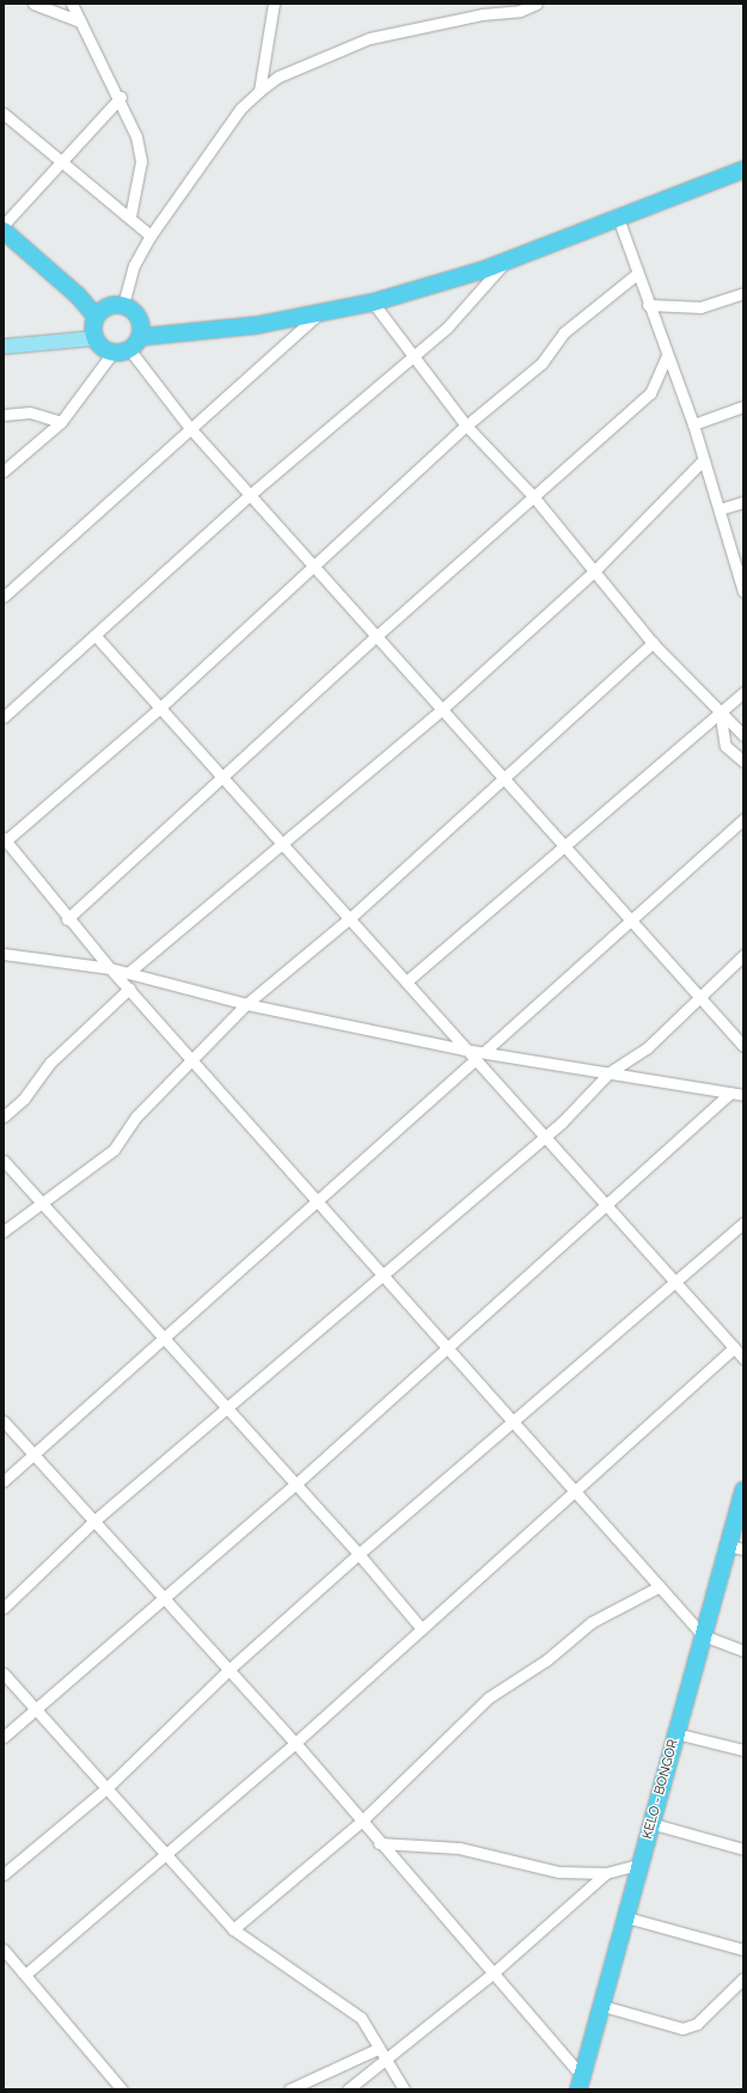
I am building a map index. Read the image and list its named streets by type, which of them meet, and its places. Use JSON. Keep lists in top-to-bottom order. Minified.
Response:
{"streets":{"highway":["KELO - BONGOR"]}}
